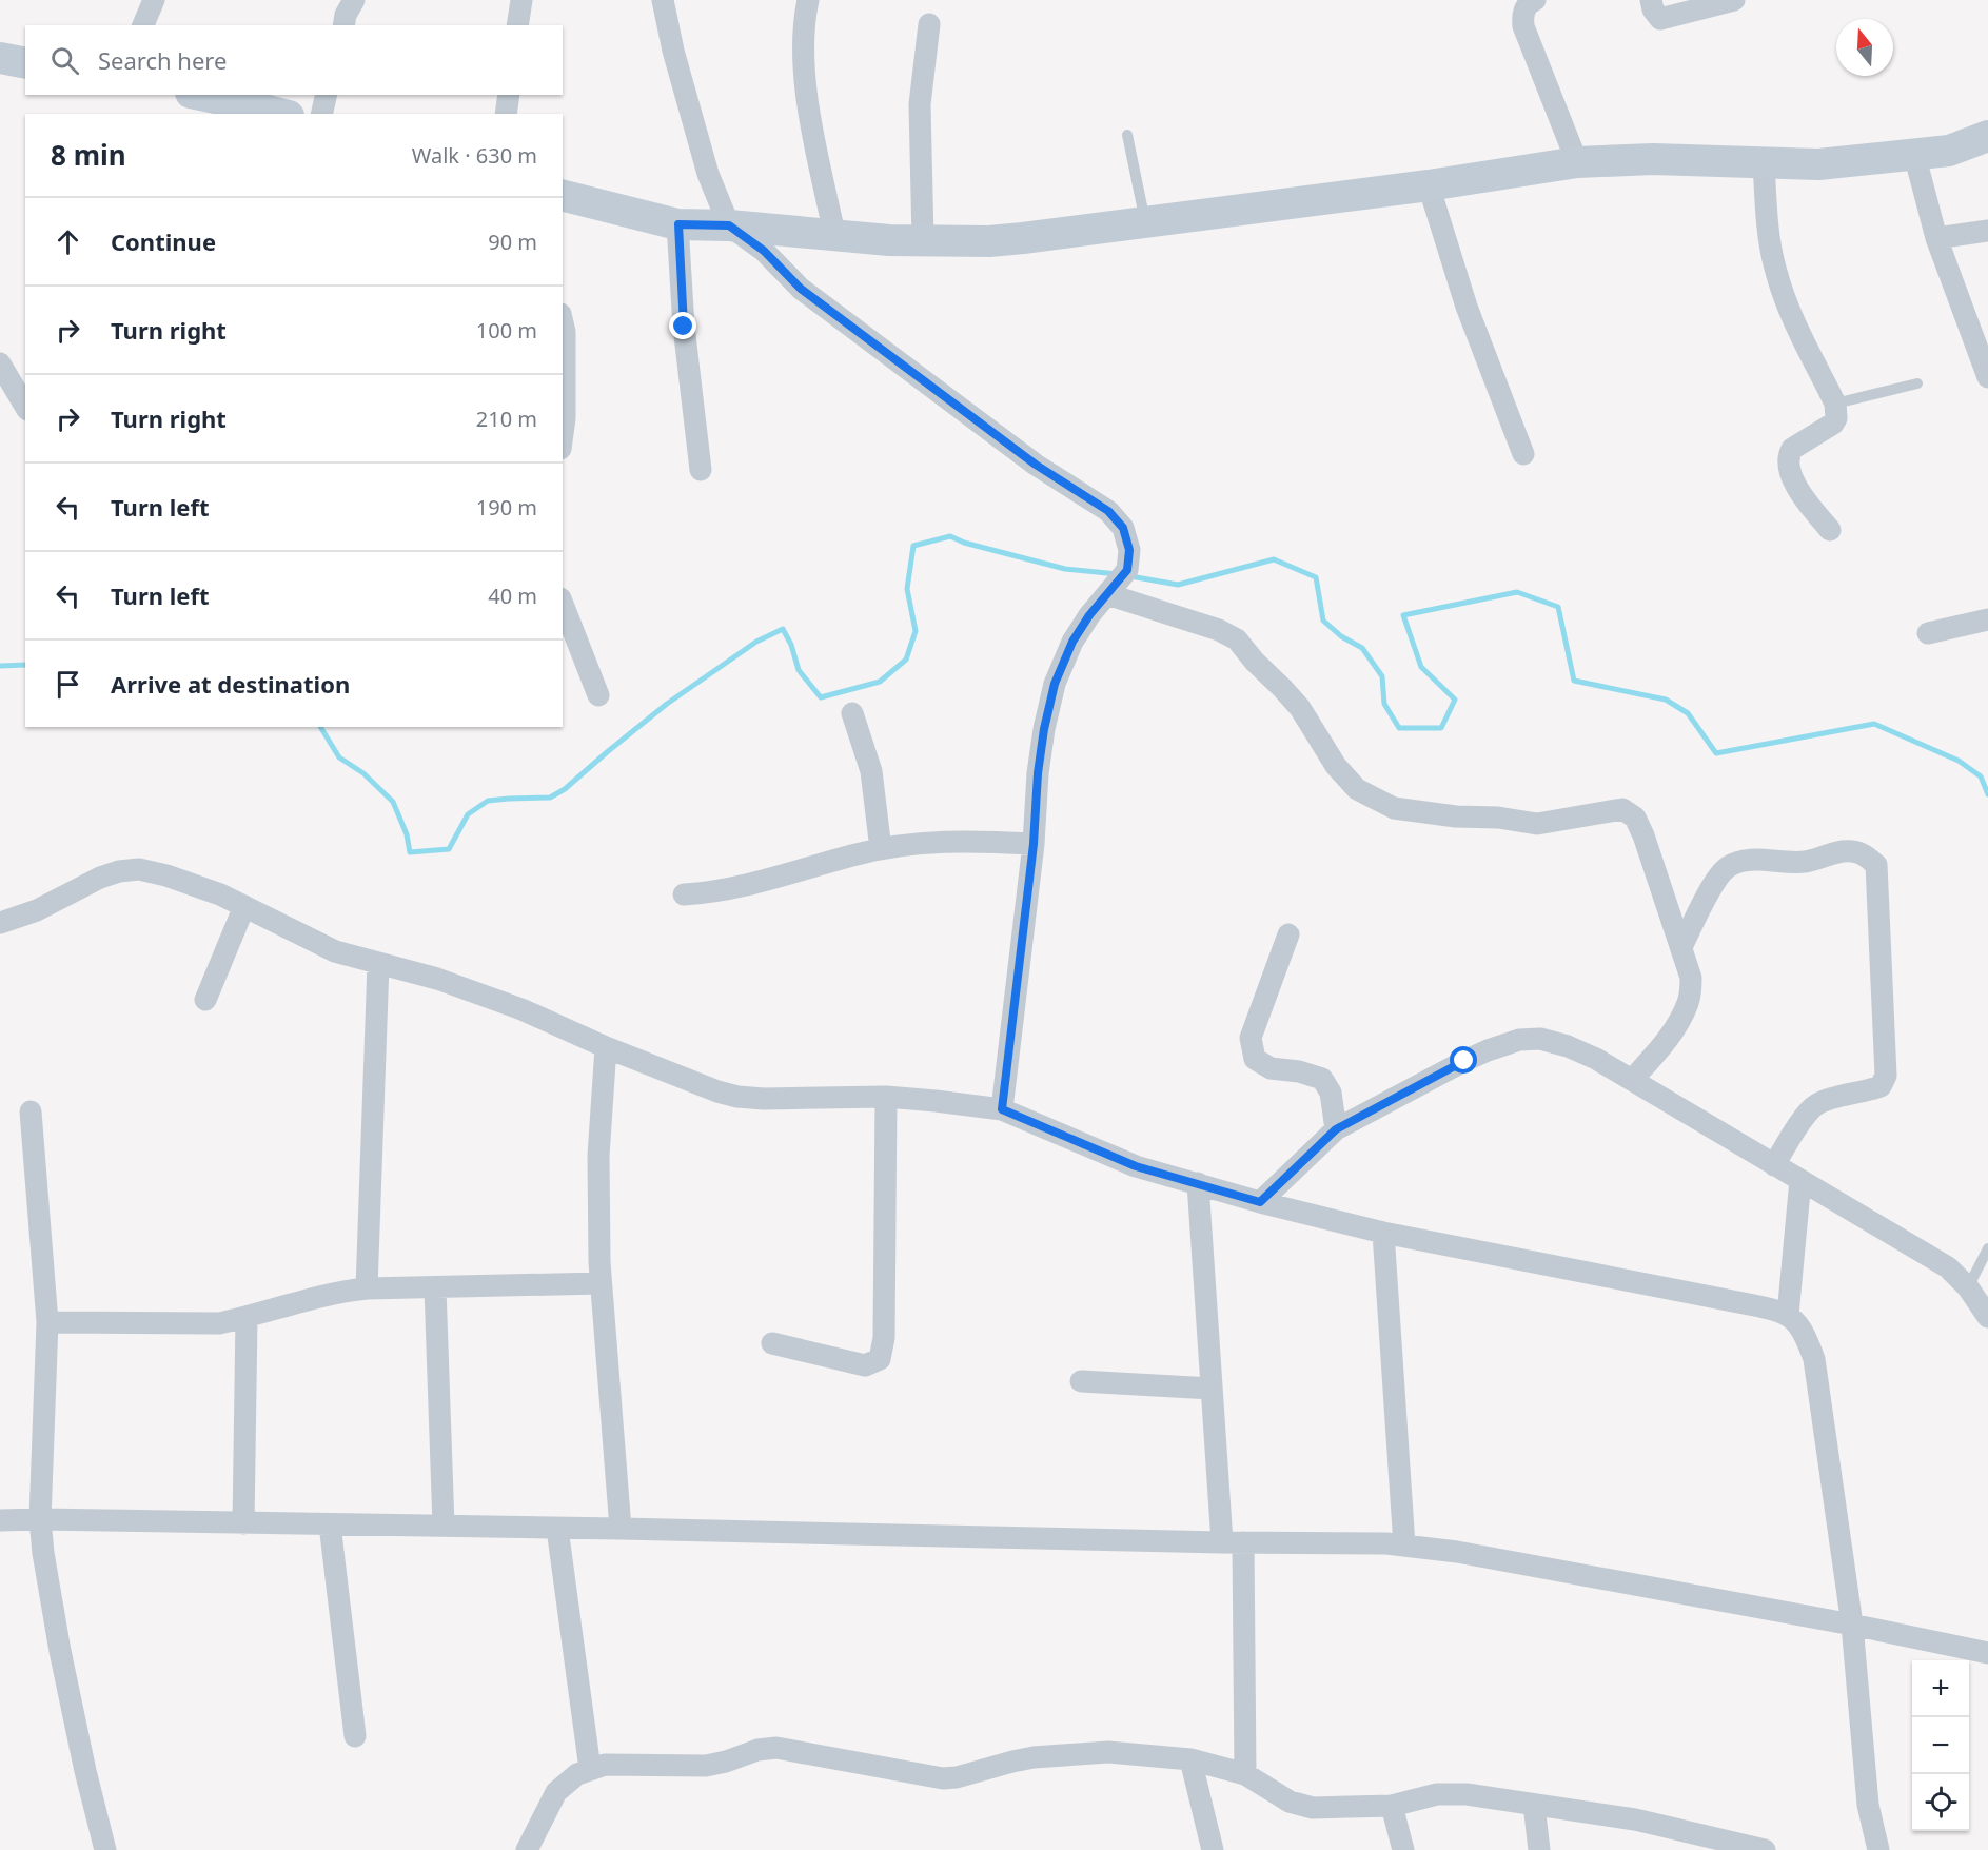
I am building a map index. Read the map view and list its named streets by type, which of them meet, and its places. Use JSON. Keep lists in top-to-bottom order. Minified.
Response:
{"north":"top","page":{"search":"Search here","heading":["8 min","Walk · 630 m"],"list":[["Continue","90 m"],["Turn right","100 m"],["Turn right","210 m"],["Turn left","190 m"],["Turn left","40 m"],"Arrive at destination"],"map_buttons":["+","−"]}}
